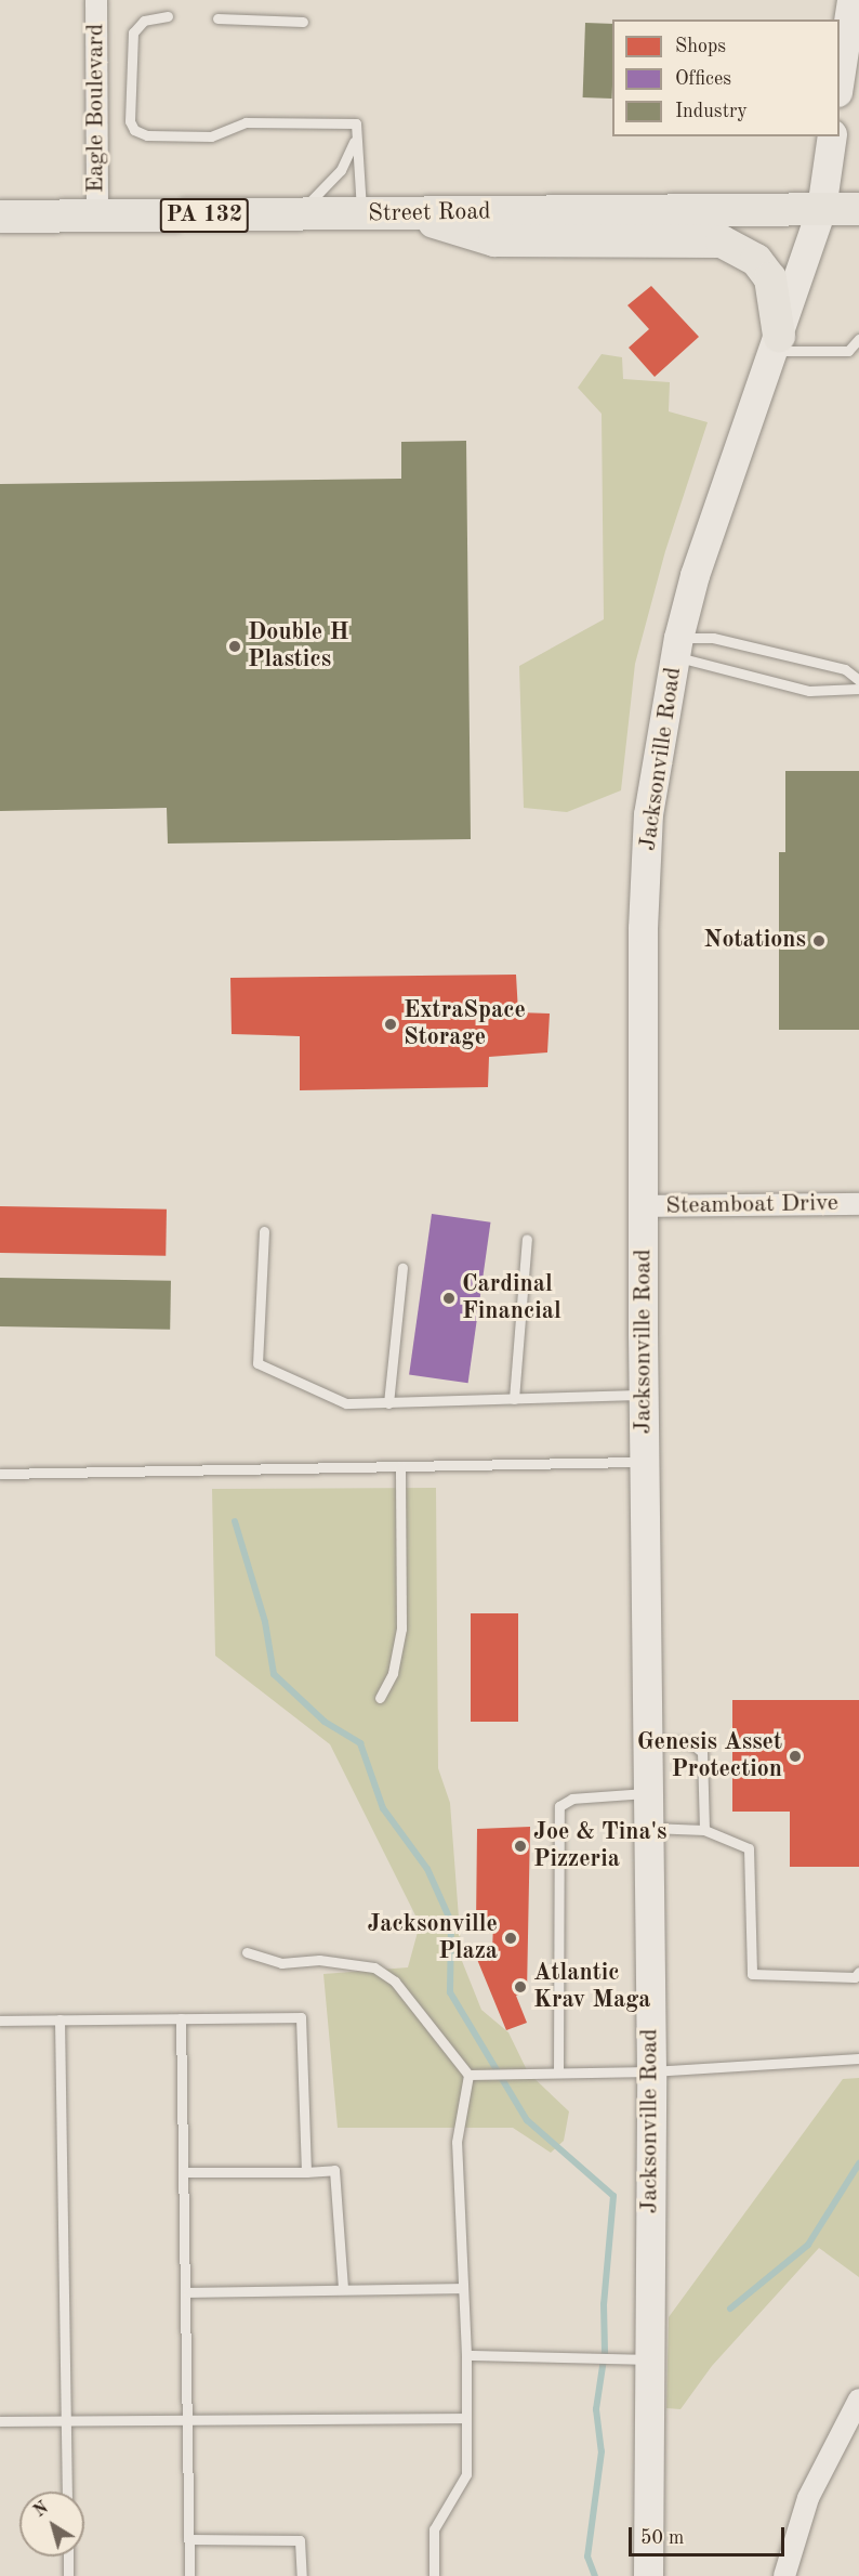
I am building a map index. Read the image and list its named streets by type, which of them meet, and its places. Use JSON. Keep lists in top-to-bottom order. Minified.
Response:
{"streets":{"main road":["Street Road","PA 132","Jacksonville Road"],"street":["Eagle Boulevard","Steamboat Drive"]},"crossings":[["Eagle Boulevard","Street Road"],["Street Road","Jacksonville Road"],["Jacksonville Road","Steamboat Drive"]],"places":["Double H Plastics","Notations","ExtraSpace Storage","Cardinal Financial","Genesis Asset Protection","Joe & Tina's Pizzeria","Jacksonville Plaza","Atlantic Krav Maga"],"legend":["Shops","Offices","Industry"],"scale_bar":"50 m","north":"top left"}
